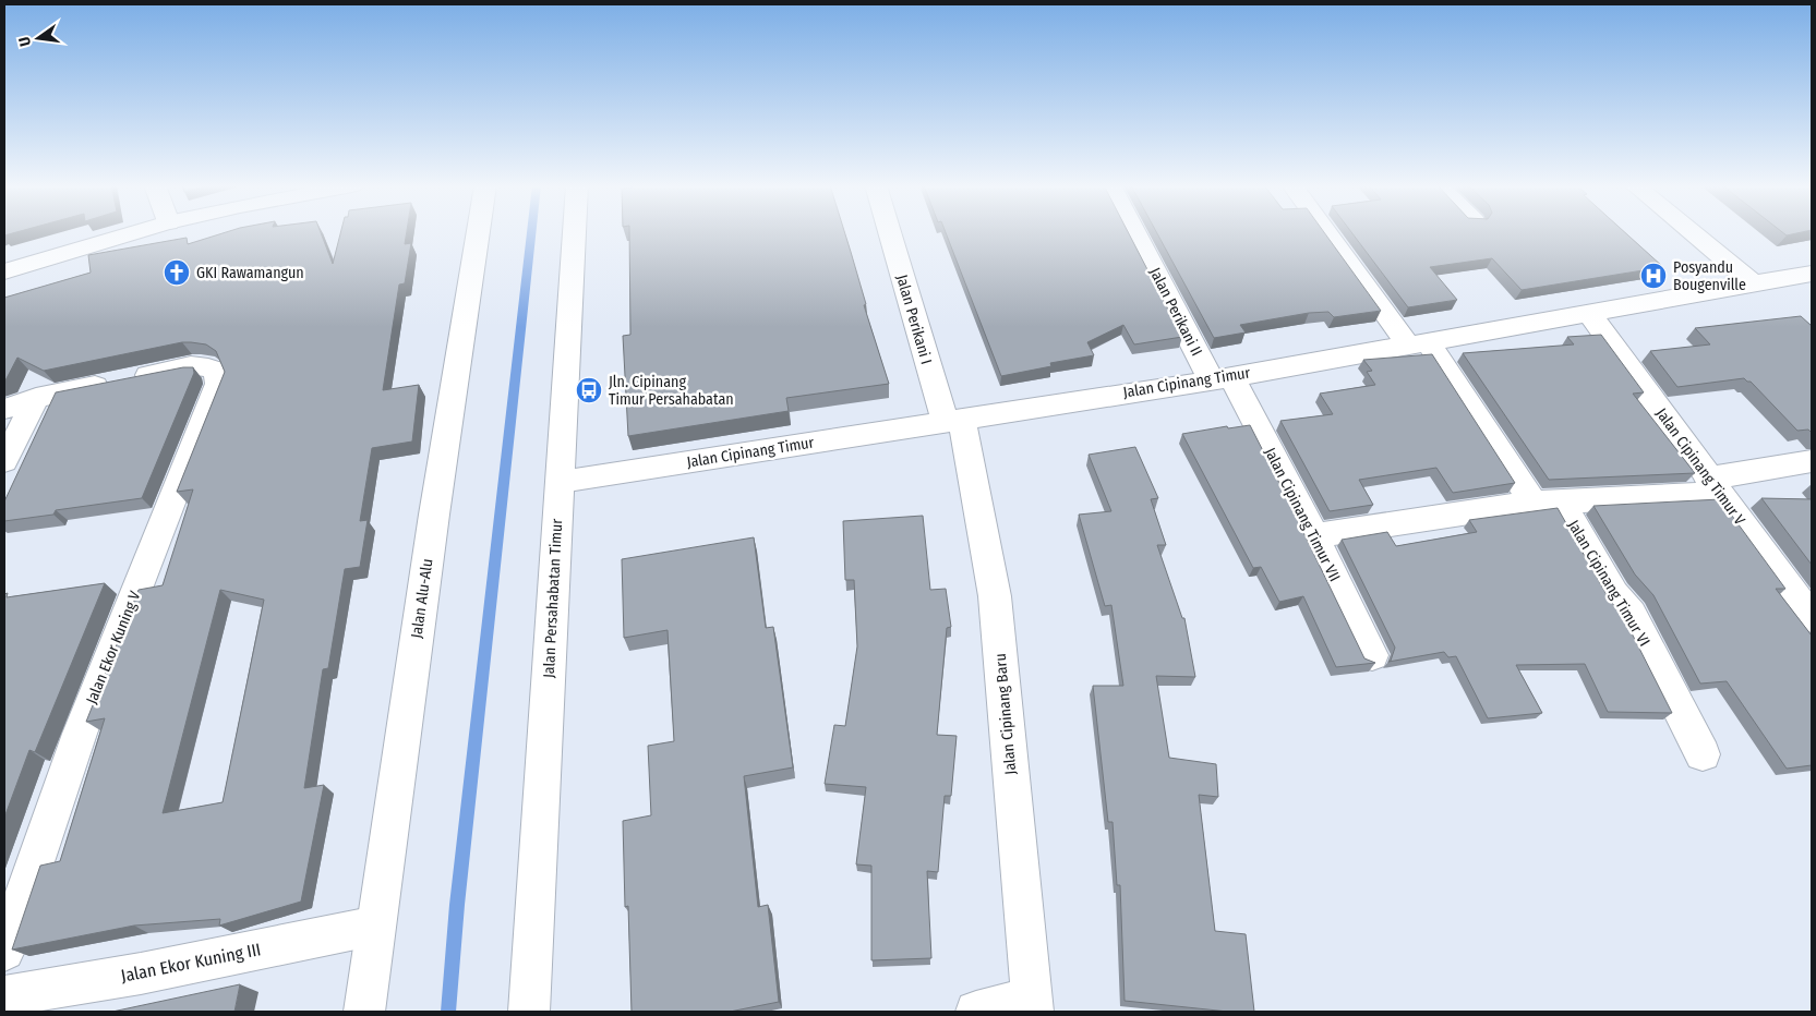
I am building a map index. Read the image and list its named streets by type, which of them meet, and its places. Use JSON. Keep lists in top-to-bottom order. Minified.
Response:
{"streets":{"street":["Jalan Perikani II","Jalan Perikani I","Jalan Cipinang Timur","Jalan Cipinang Timur V","Jalan Cipinang Timur VII","Jalan Cipinang Timur VI","Jalan Alu-Alu","Jalan Persahabatan Timur","Jalan Ekor Kuning V","Jalan Cipinang Baru","Jalan Ekor Kuning III"]},"crossings":[["Jalan Perikani II","Jalan Cipinang Timur"],["Jalan Perikani II","Jalan Cipinang Timur VII"],["Jalan Perikani I","Jalan Cipinang Timur"],["Jalan Perikani I","Jalan Cipinang Baru"],["Jalan Cipinang Timur","Jalan Cipinang Timur V"],["Jalan Cipinang Timur","Jalan Cipinang Timur VII"],["Jalan Cipinang Timur","Jalan Cipinang Timur VI"],["Jalan Cipinang Timur","Jalan Persahabatan Timur"],["Jalan Cipinang Timur","Jalan Cipinang Baru"],["Jalan Alu-Alu","Jalan Ekor Kuning III"]],"places":{"church":["GKI Rawamangun"],"hospital":["Posyandu Bougenville"],"bus stop":["Jln. Cipinang Timur Persahabatan"]},"north":"left"}
